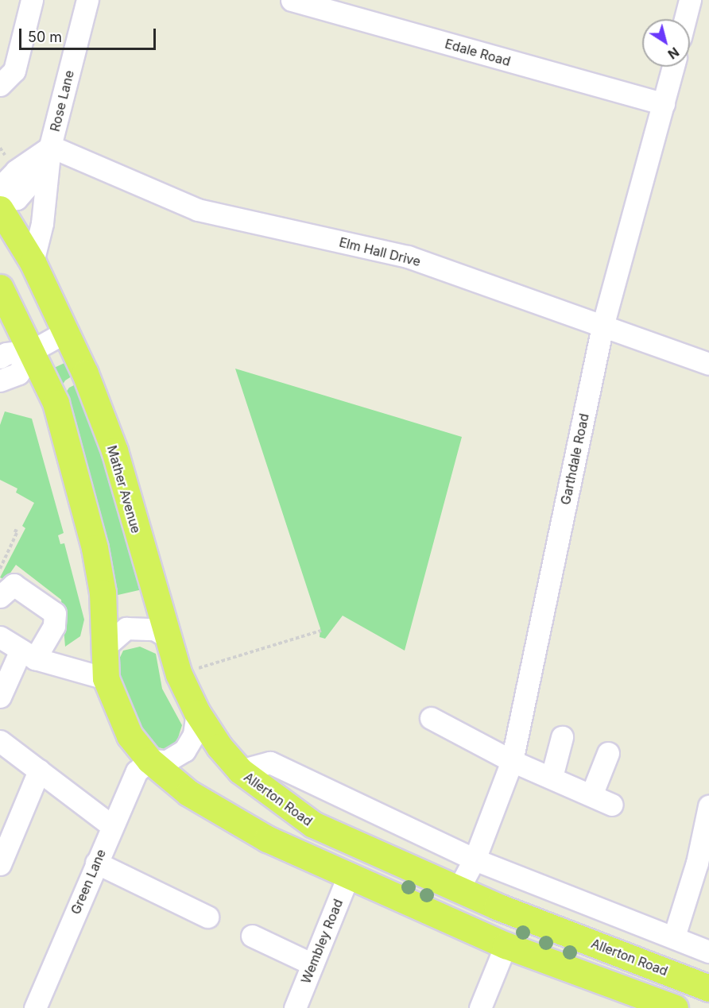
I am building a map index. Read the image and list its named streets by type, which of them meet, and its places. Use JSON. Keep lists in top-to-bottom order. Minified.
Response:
{"streets":{"main road":["Mather Avenue","Allerton Road"],"street":["Edale Road","Rose Lane","Elm Hall Drive","Garthdale Road","Green Lane","Wembley Road"]},"crossings":[["Edale Road","Garthdale Road"],["Rose Lane","Elm Hall Drive"],["Elm Hall Drive","Garthdale Road"],["Garthdale Road","Allerton Road"],["Mather Avenue","Allerton Road"]],"scale_bar":"50 m","north":"bottom right"}
